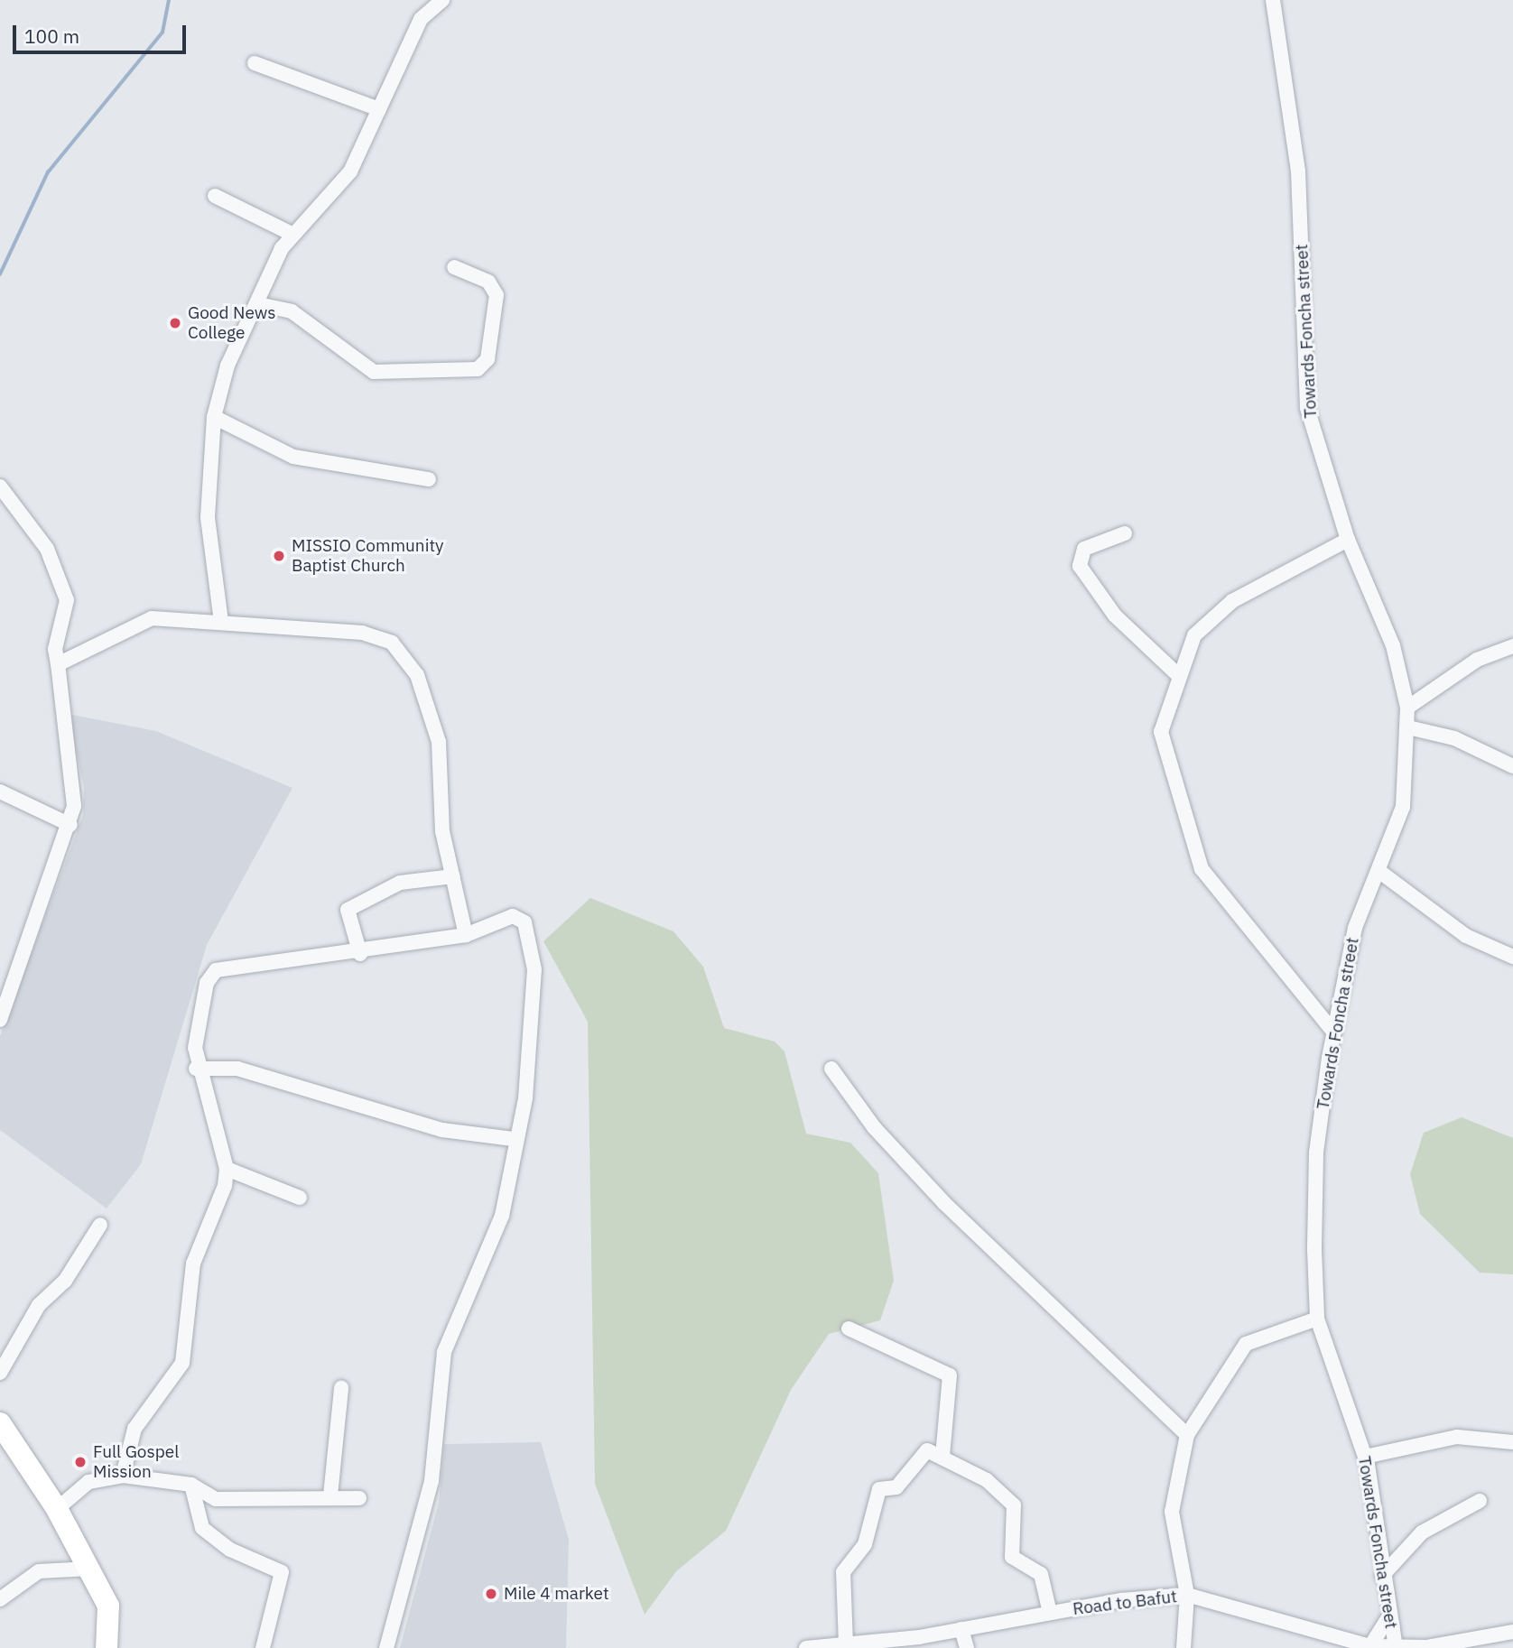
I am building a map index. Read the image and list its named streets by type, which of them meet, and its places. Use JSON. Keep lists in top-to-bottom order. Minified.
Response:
{"streets":{"street":["Towards Foncha street","Road to Bafut"]},"crossings":[["Towards Foncha street","Road to Bafut"]],"places":["Good News College","MISSIO Community Baptist Church","Full Gospel Mission","Mile 4 market"],"scale_bar":"100 m"}
